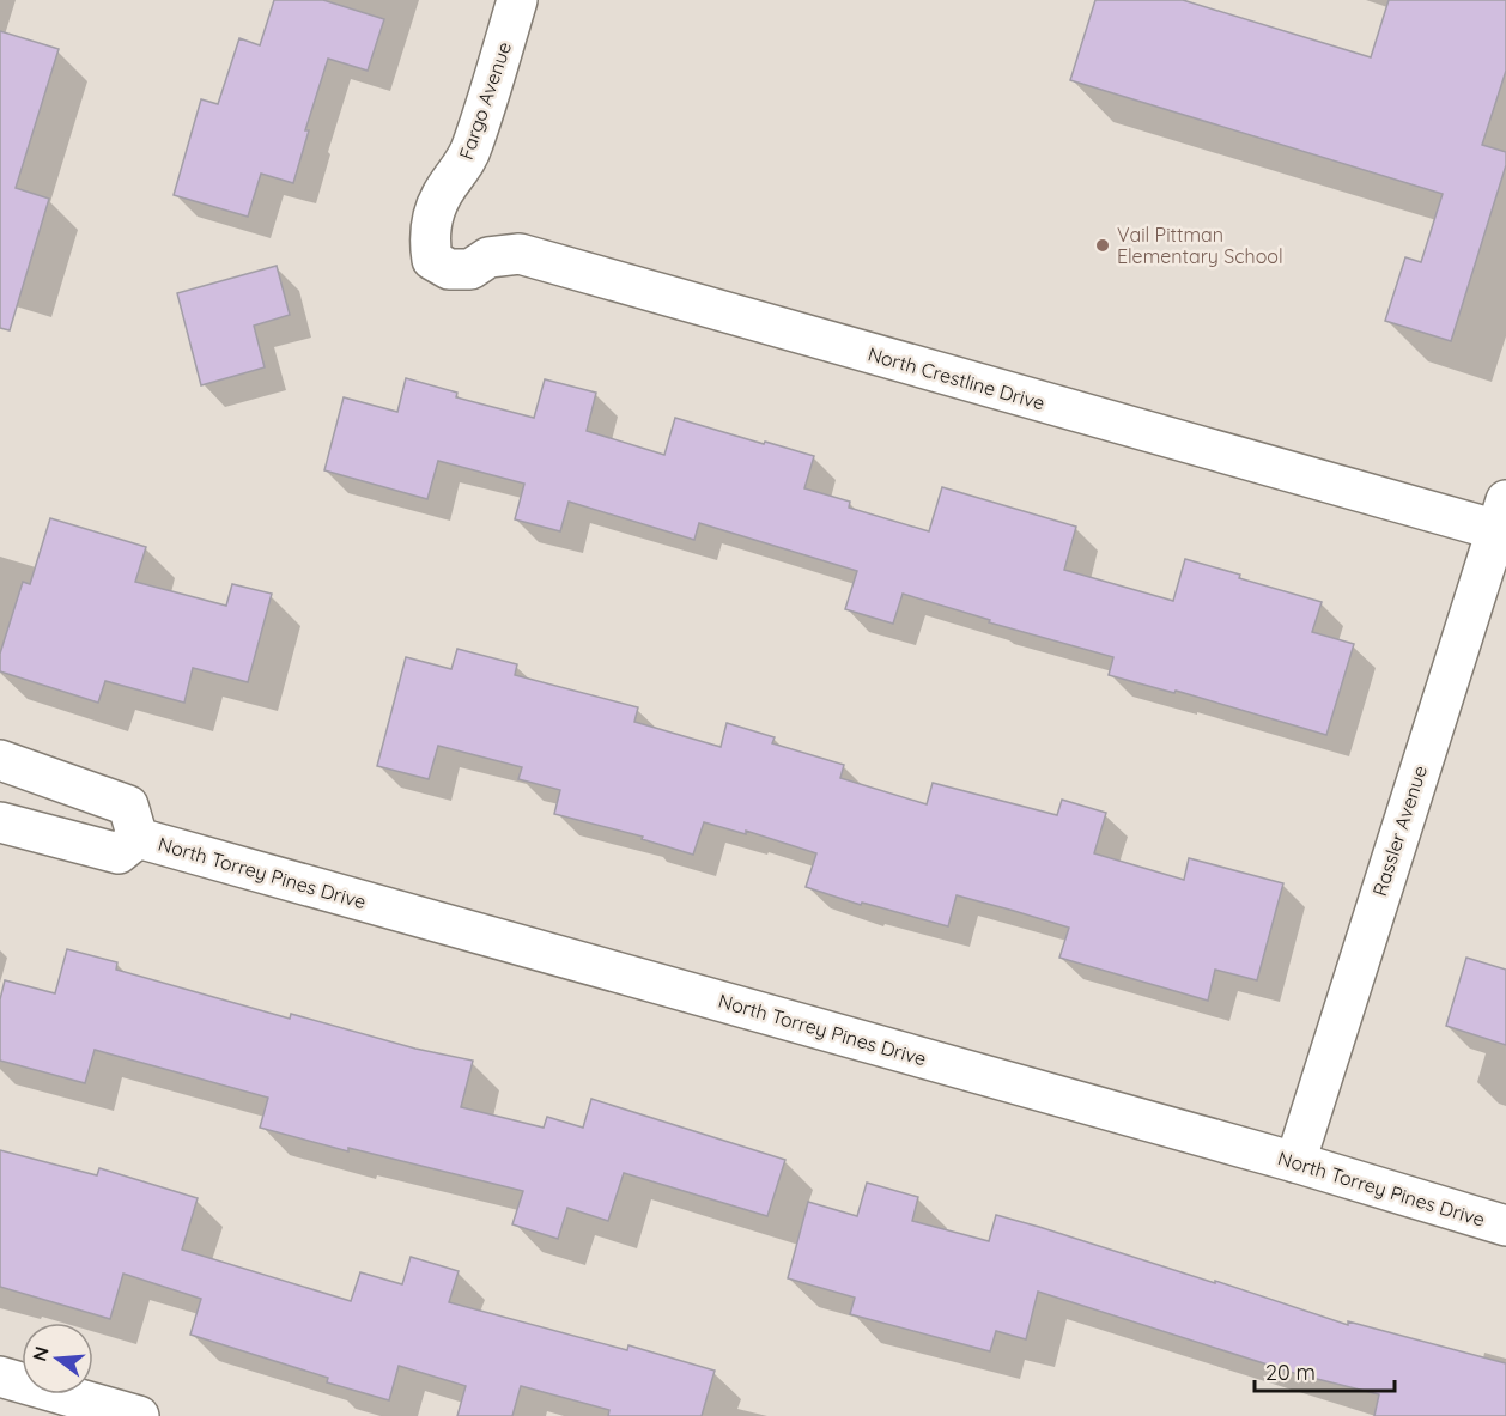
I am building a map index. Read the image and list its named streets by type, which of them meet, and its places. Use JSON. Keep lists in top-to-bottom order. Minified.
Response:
{"streets":{"street":["Fargo Avenue","North Crestline Drive","Rassler Avenue","North Torrey Pines Drive"]},"crossings":[["Fargo Avenue","North Crestline Drive"],["North Crestline Drive","Rassler Avenue"],["Rassler Avenue","North Torrey Pines Drive"]],"places":["Vail Pittman Elementary School"],"scale_bar":"20 m","north":"left"}
